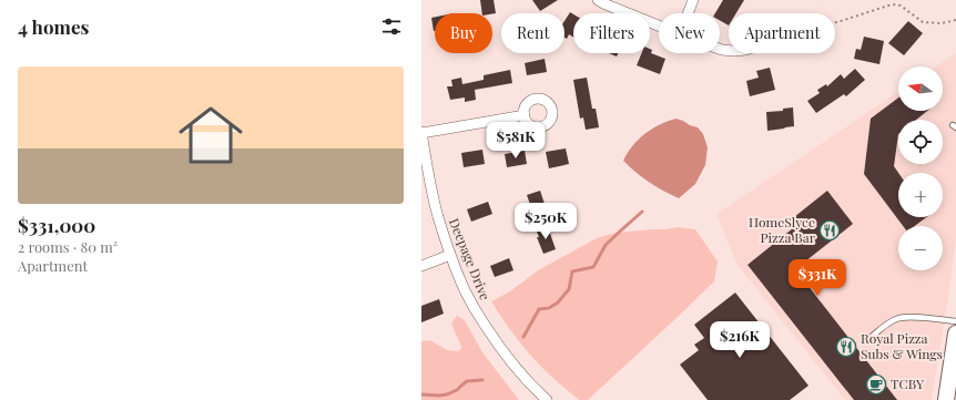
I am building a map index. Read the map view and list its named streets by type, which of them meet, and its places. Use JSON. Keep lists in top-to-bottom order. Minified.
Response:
{"streets":{"street":["Deepage Drive"]},"places":{"restaurant":["HomeSlyce Pizza Bar","Royal Pizza Subs & Wings"],"cafe":["TCBY"]},"north":"left","page":{"heading":"4 homes","chip":["Buy","Rent","Filters","New","Apartment"],"list":[{"name":"$331,000","note":"2 rooms · 80 m² · Apartment"}],"map_buttons":["+","−"],"price":["$581K","$250K","$331K","$216K"]}}
